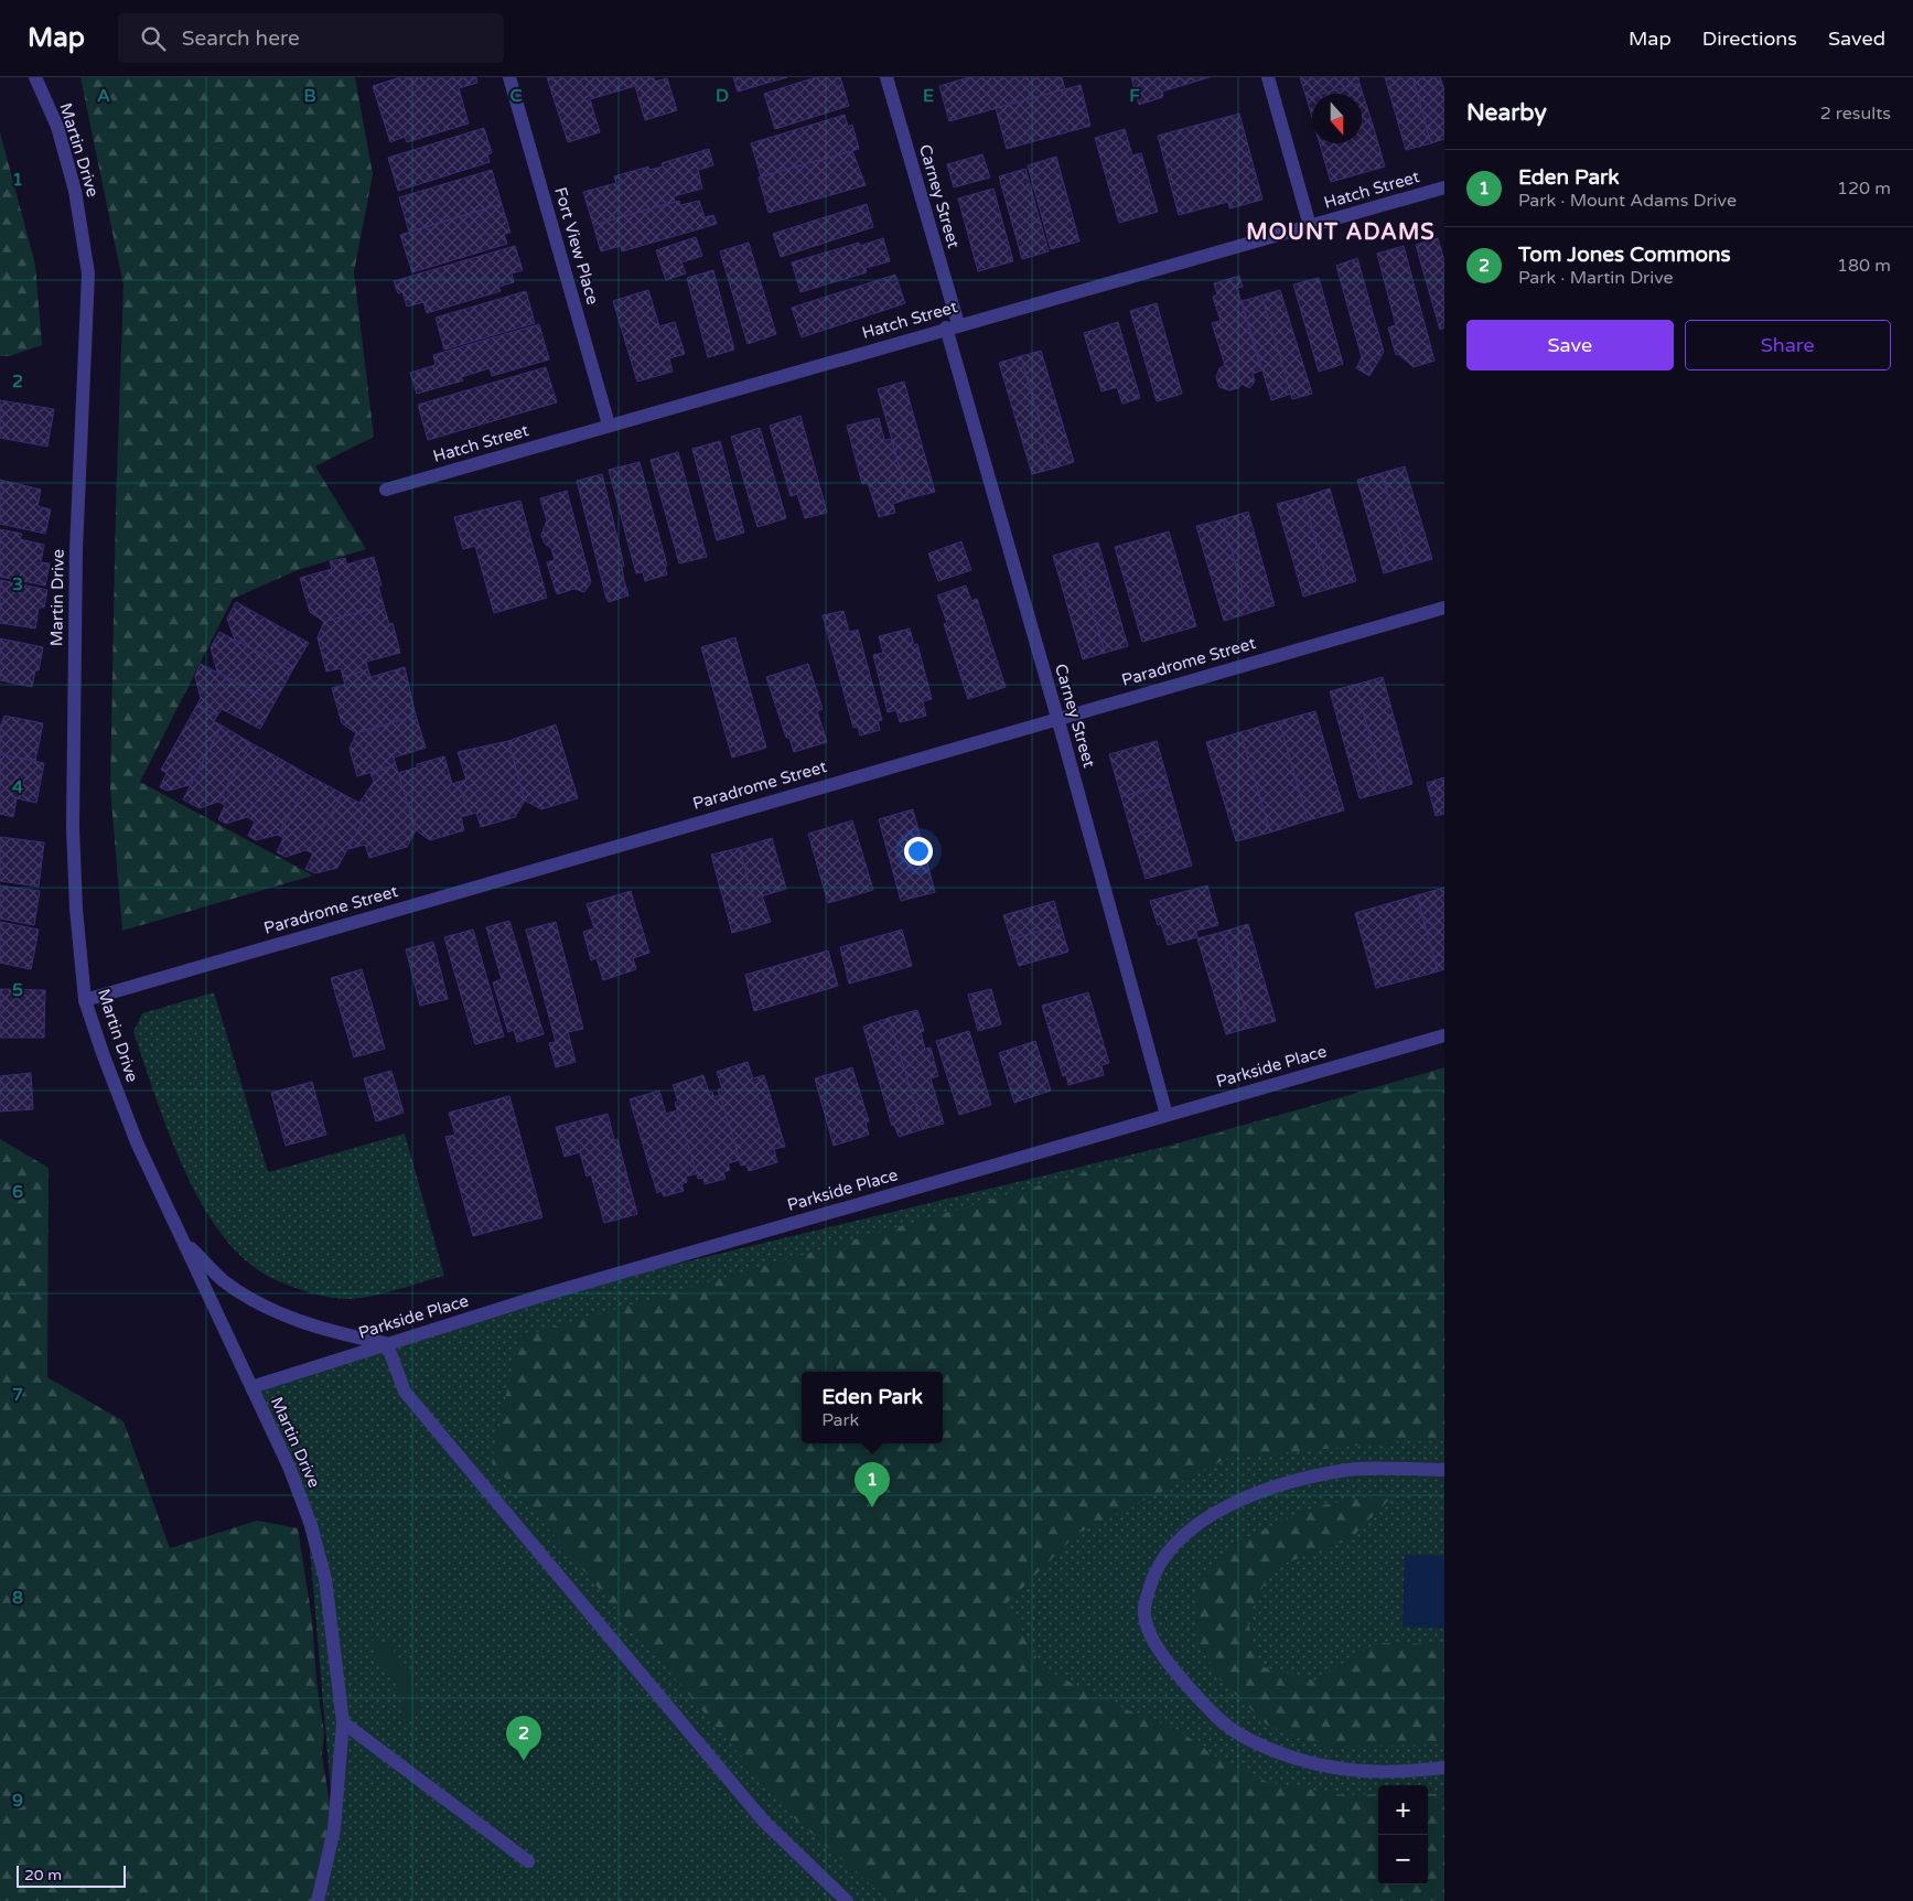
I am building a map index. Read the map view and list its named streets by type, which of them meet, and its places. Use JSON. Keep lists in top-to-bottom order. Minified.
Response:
{"streets":{"street":["Martin Drive","Hatch Street","Carney Street","Fort View Place","Paradrome Street","Parkside Place"]},"crossings":[["Martin Drive","Paradrome Street"],["Martin Drive","Parkside Place"],["Hatch Street","Carney Street"],["Hatch Street","Fort View Place"],["Carney Street","Paradrome Street"],["Carney Street","Parkside Place"]],"districts":["MOUNT ADAMS"],"scale_bar":"20 m","north":"bottom","page":{"header":"Map","search":"Search here","nav":["Map","Directions","Saved"],"heading":["Nearby","2 results"],"list":[{"mark":"1","name":"Eden Park","note":"Park · Mount Adams Drive","value":"120 m"},{"mark":"2","name":"Tom Jones Commons","note":"Park · Martin Drive","value":"180 m"}],"buttons":["Save","Share"],"popup":["Eden Park","Park"],"pins":["1","2"],"map_buttons":["+","−"],"scale":"20 m"},"grid":{"columns":["A","B","C","D","E","F"],"rows":["1","2","3","4","5","6","7","8","9"]}}
